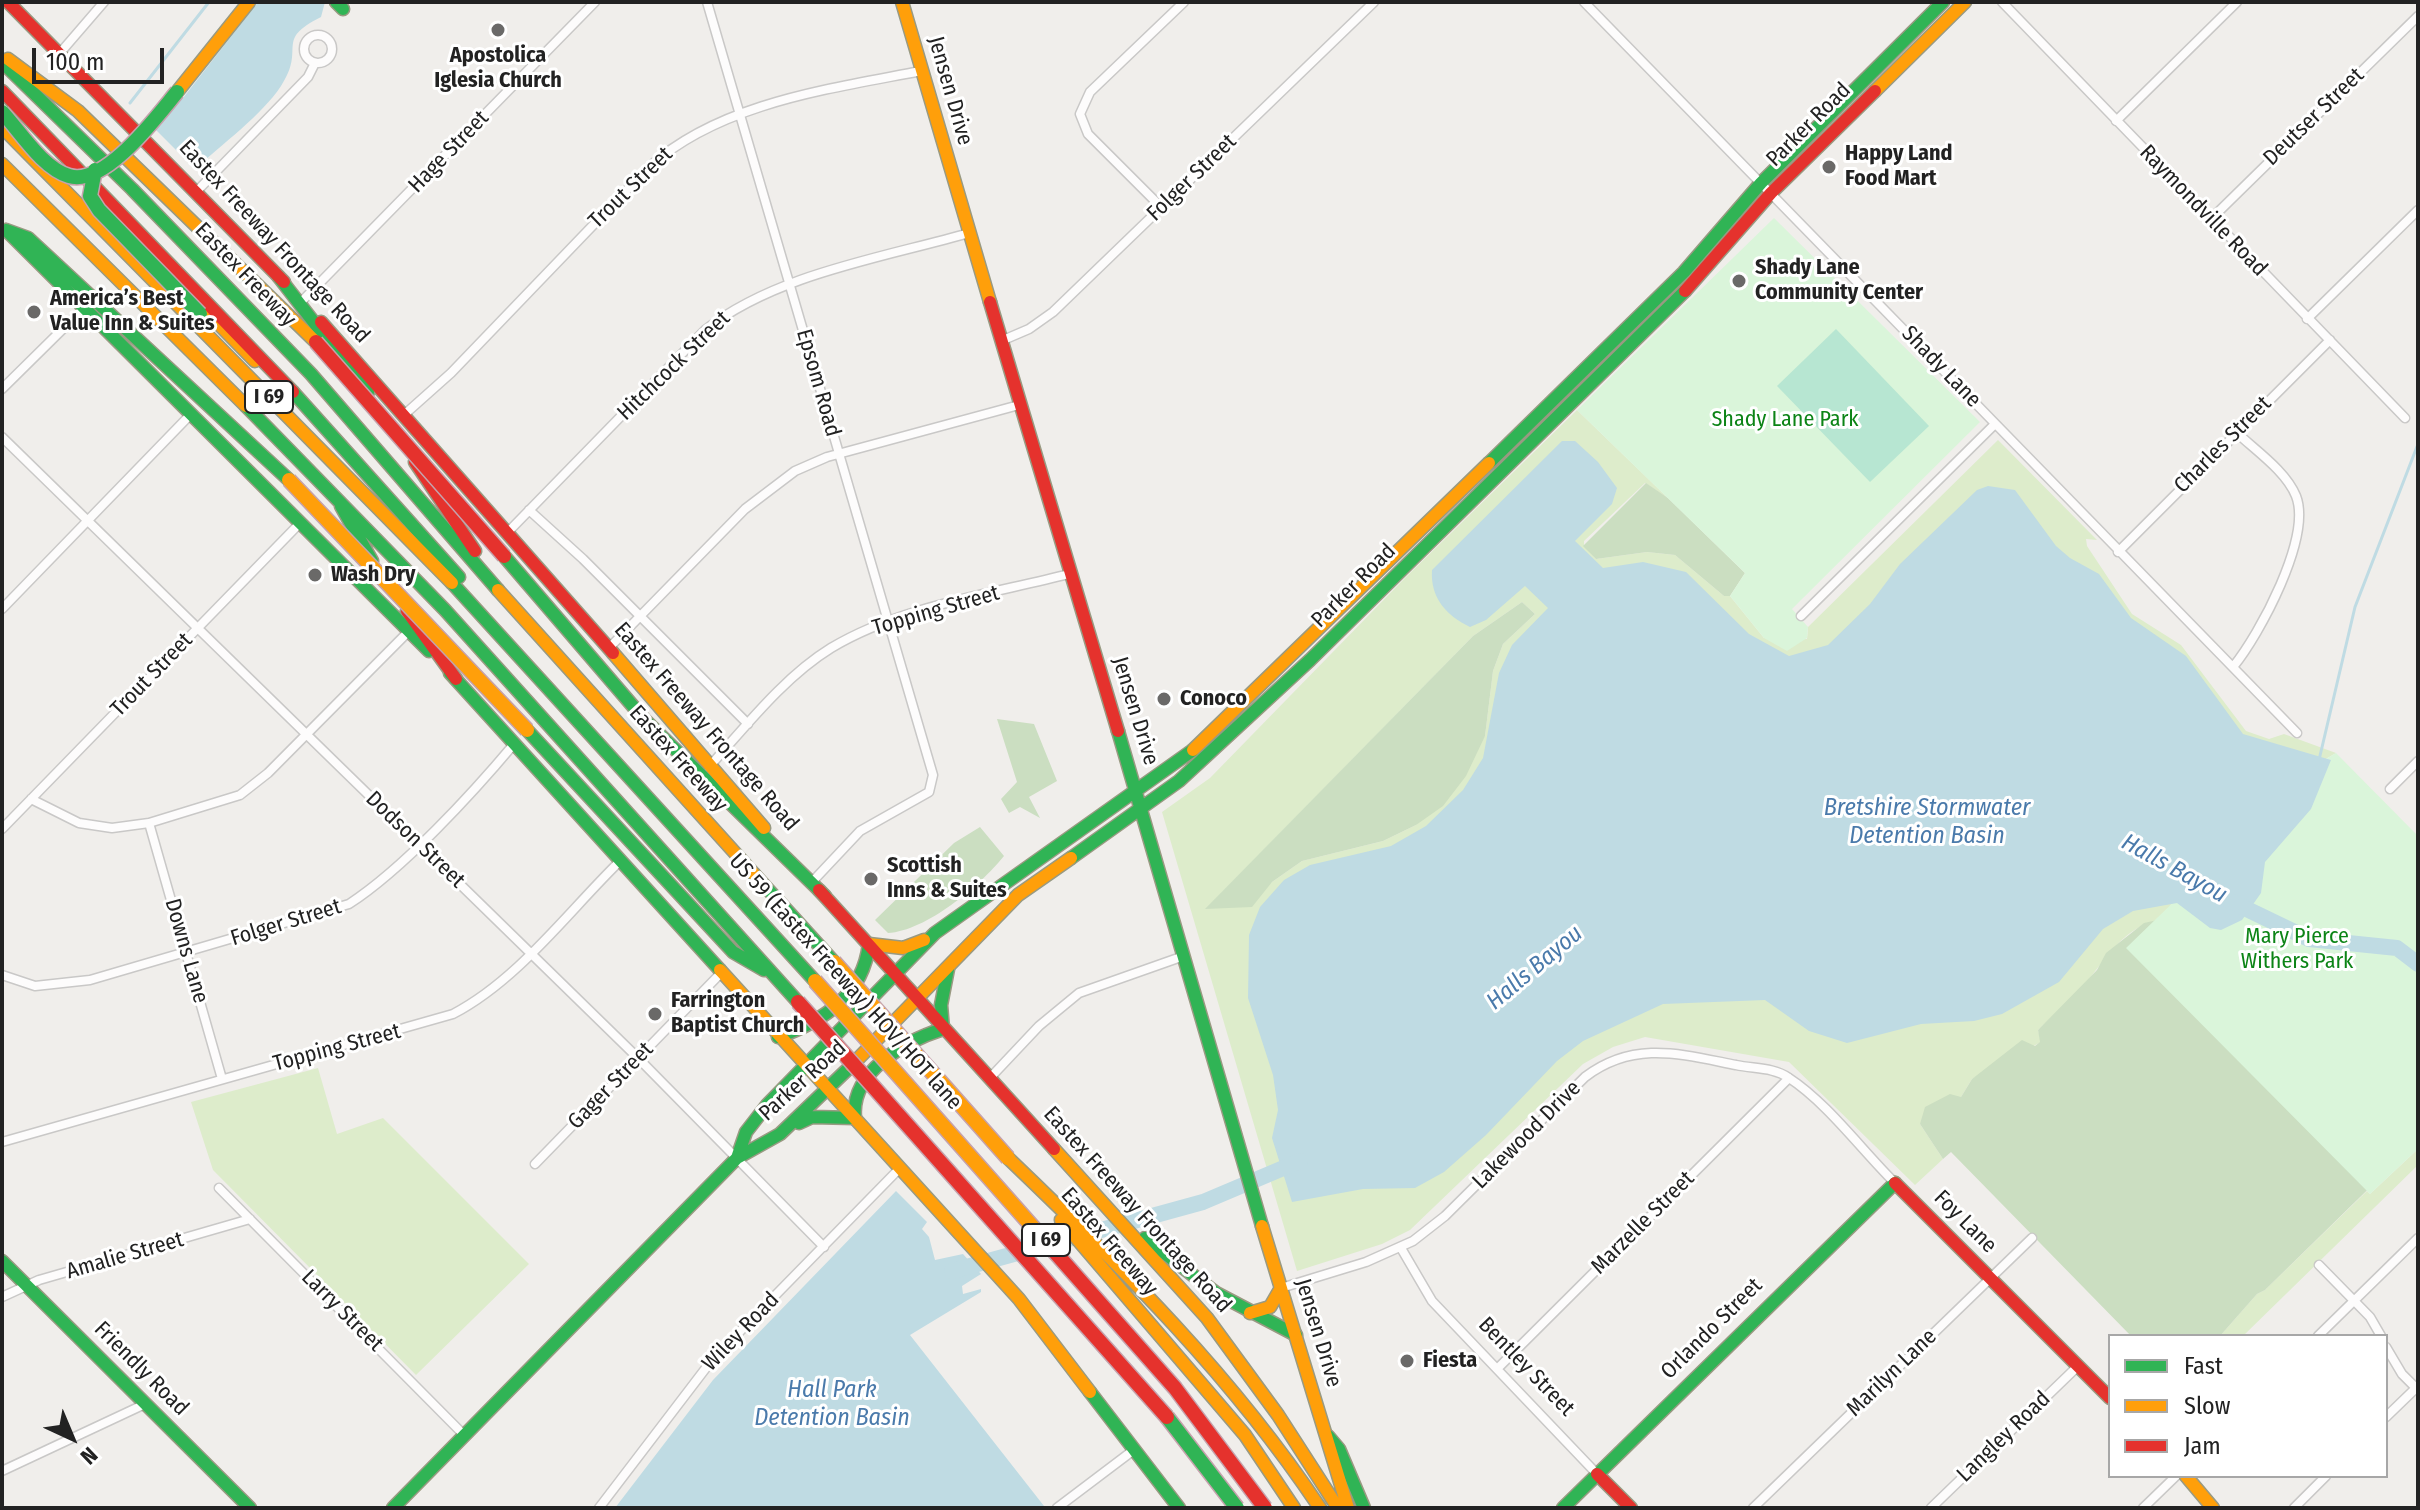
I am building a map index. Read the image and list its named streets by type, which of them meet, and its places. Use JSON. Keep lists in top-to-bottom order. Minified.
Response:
{"streets":{"main road":["Jensen Drive","Parker Road","Eastex Freeway Frontage Road","Eastex Freeway","I 69","US 59 (Eastex Freeway) HOV/HOT lane","Foy Lane","Orlando Street","Bentley Street","Friendly Road"],"street":["Deutser Street","Hage Street","Folger Street","Trout Street","Raymondville Road","Hitchcock Street","Shady Lane","Epsom Road","Charles Street","Topping Street","Dodson Street","Downs Lane","Gager Street","Lakewood Drive","Marzelle Street","Amalie Street","Larry Street","Wiley Road","Marilyn Lane","Langley Road"]},"crossings":[["Jensen Drive","Parker Road"],["Jensen Drive","Folger Street"],["Jensen Drive","Trout Street"],["Jensen Drive","Hitchcock Street"],["Jensen Drive","Topping Street"],["Jensen Drive","Lakewood Drive"],["Deutser Street","Raymondville Road"],["Parker Road","Eastex Freeway Frontage Road"],["Parker Road","Shady Lane"],["Parker Road","Dodson Street"],["Parker Road","Larry Street"],["Hage Street","Eastex Freeway Frontage Road"],["Folger Street","Dodson Street"],["Folger Street","Downs Lane"],["Trout Street","Eastex Freeway Frontage Road"],["Trout Street","Epsom Road"],["Trout Street","Dodson Street"],["Raymondville Road","Charles Street"],["Eastex Freeway Frontage Road","Hitchcock Street"],["Eastex Freeway Frontage Road","Epsom Road"],["Eastex Freeway Frontage Road","Topping Street"],["Eastex Freeway","US 59 (Eastex Freeway) HOV/HOT lane"],["Hitchcock Street","Epsom Road"],["Shady Lane","Charles Street"],["Epsom Road","Topping Street"],["Topping Street","Dodson Street"],["Topping Street","Downs Lane"],["Dodson Street","Gager Street"],["Dodson Street","Wiley Road"],["Lakewood Drive","Foy Lane"],["Lakewood Drive","Marzelle Street"],["Lakewood Drive","Bentley Street"],["Foy Lane","Marzelle Street"],["Foy Lane","Orlando Street"],["Foy Lane","Marilyn Lane"],["Foy Lane","Langley Road"],["Marzelle Street","Bentley Street"],["Amalie Street","Larry Street"],["Amalie Street","Friendly Road"],["Orlando Street","Bentley Street"]],"water":["Bretshire Stormwater Detention Basin","Halls Bayou","Hall Park Detention Basin"],"parks":["Shady Lane Park","Mary Pierce Withers Park"],"places":["Apostolica Iglesia Church","Happy Land Food Mart","Shady Lane Community Center","America’s Best Value Inn & Suites","Wash Dry","Conoco","Scottish Inns & Suites","Farrington Baptist Church","Fiesta"],"legend":["Fast","Slow","Jam"],"scale_bar":"100 m","north":"bottom right"}
